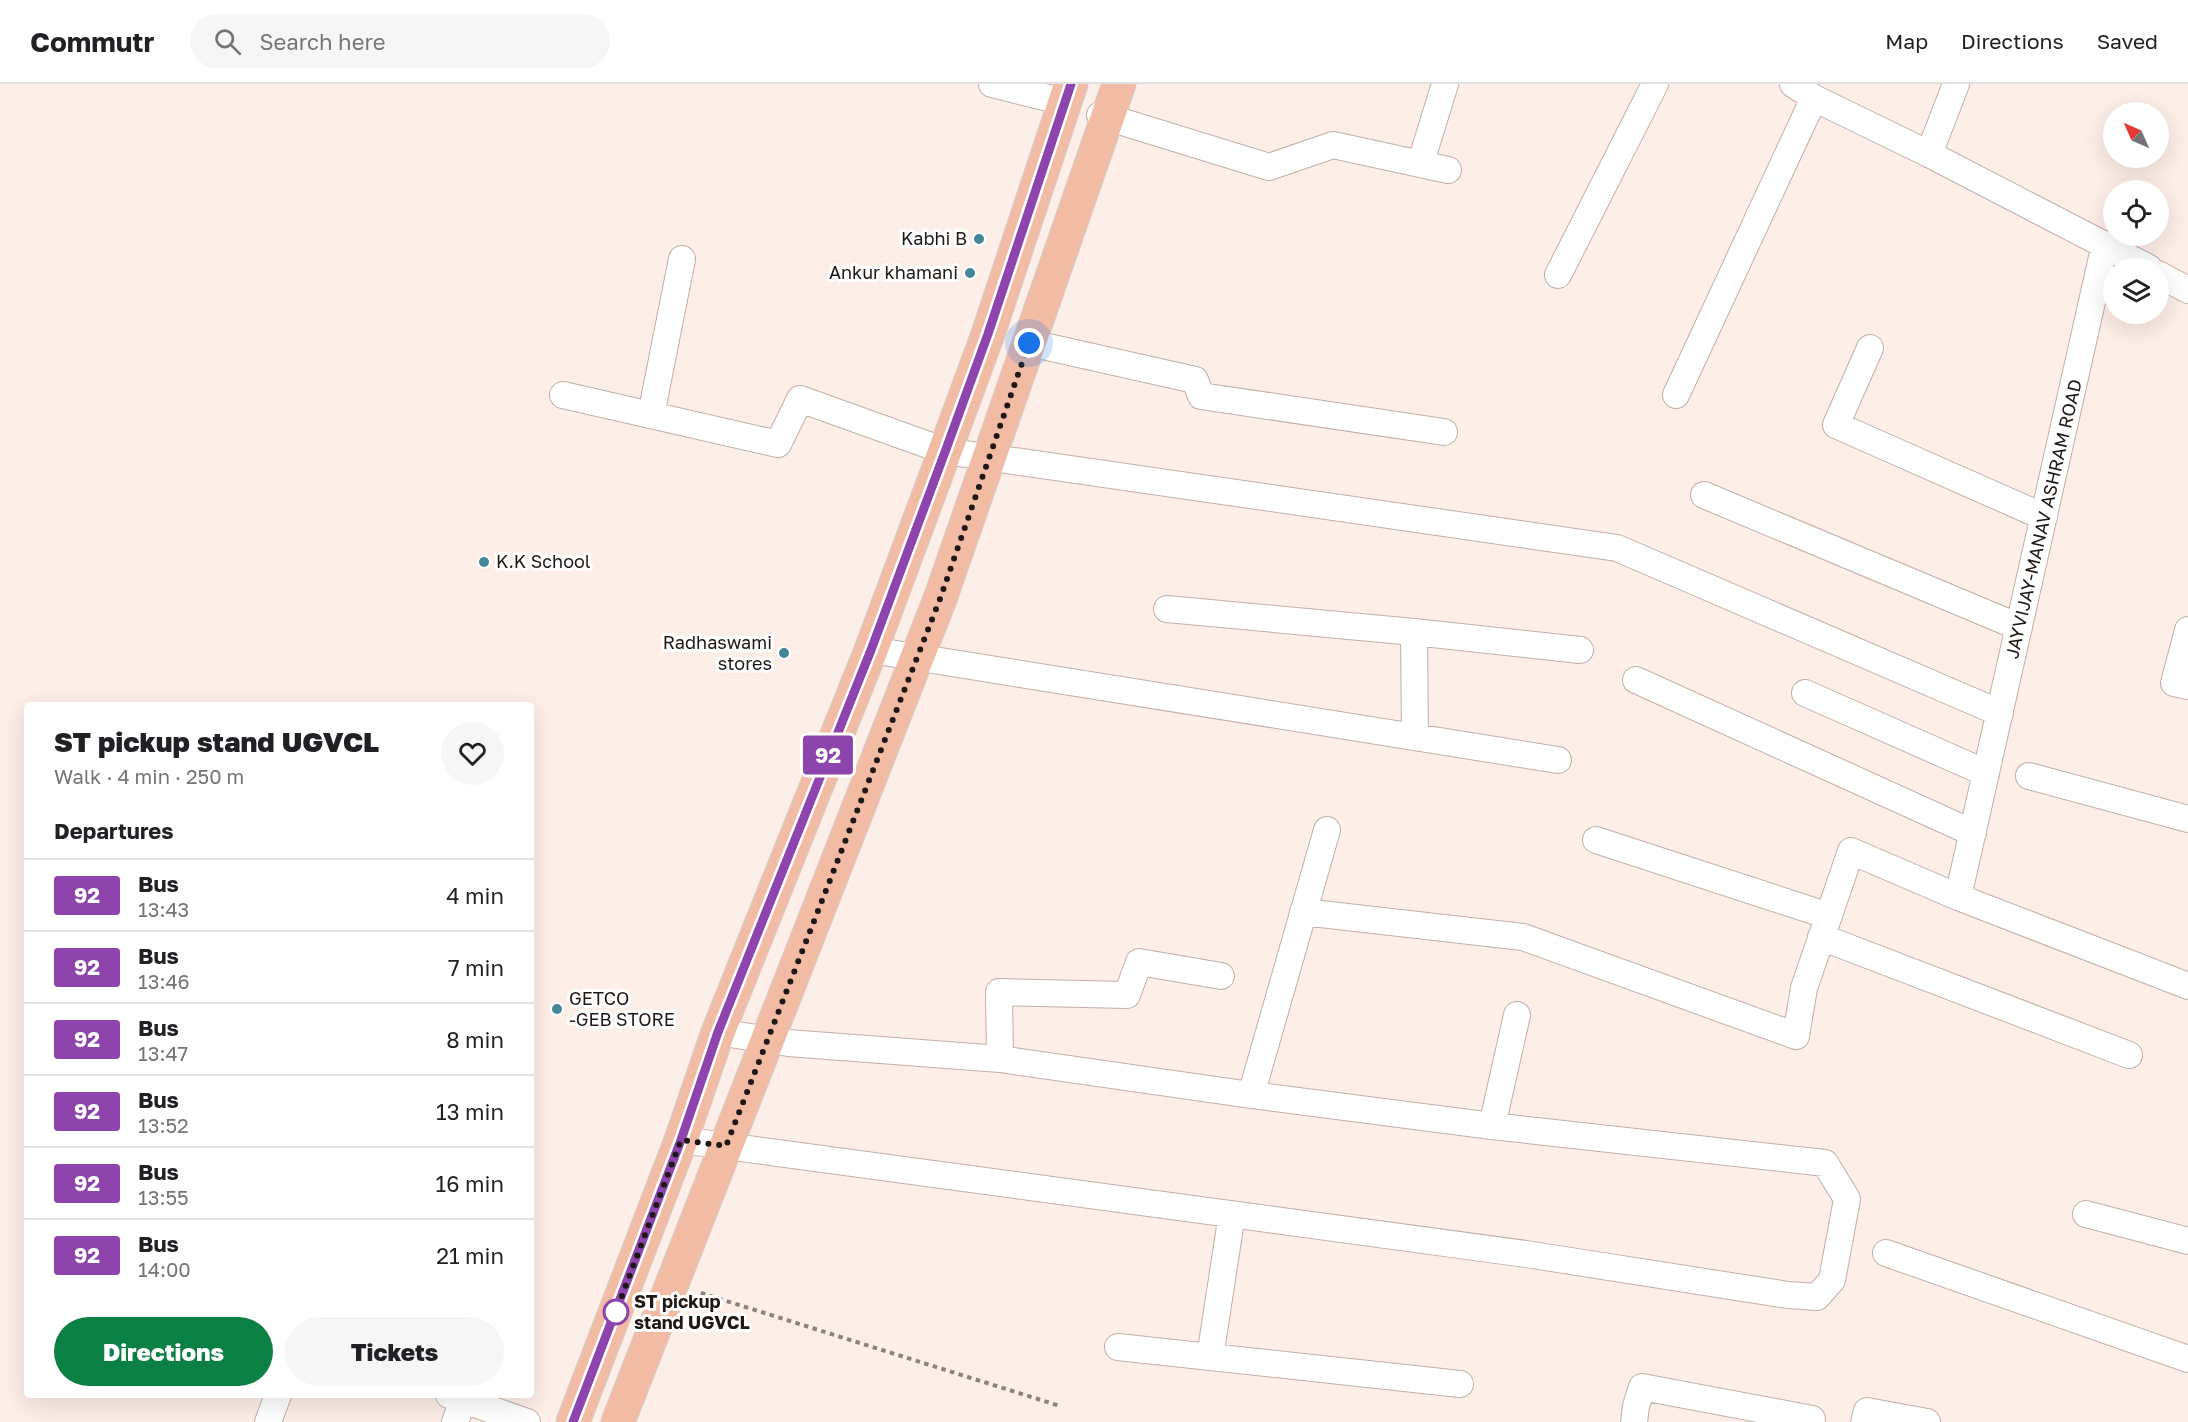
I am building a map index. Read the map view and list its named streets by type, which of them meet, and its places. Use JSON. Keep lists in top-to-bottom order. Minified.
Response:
{"streets":{"street":["JAYVIJAY-MANAV ASHRAM ROAD"]},"places":["Kabhi B","Ankur khamani","K.K School","Radhaswami stores","GETCO -GEB STORE","ST pickup stand UGVCL"],"lines":["bus line 92"],"north":"top left","page":{"header":"Commutr","search":"Search here","nav":["Map","Directions","Saved"],"on_map":"92","heading":[["ST pickup stand UGVCL","Walk · 4 min · 250 m"],"Departures"],"list":[{"mark":"92","name":"Bus","note":"13:43","value":"4 min"},{"mark":"92","name":"Bus","note":"13:46","value":"7 min"},{"mark":"92","name":"Bus","note":"13:47","value":"8 min"},{"mark":"92","name":"Bus","note":"13:52","value":"13 min"},{"mark":"92","name":"Bus","note":"13:55","value":"16 min"},{"mark":"92","name":"Bus","note":"14:00","value":"21 min"}],"buttons":["Directions","Tickets"]}}
